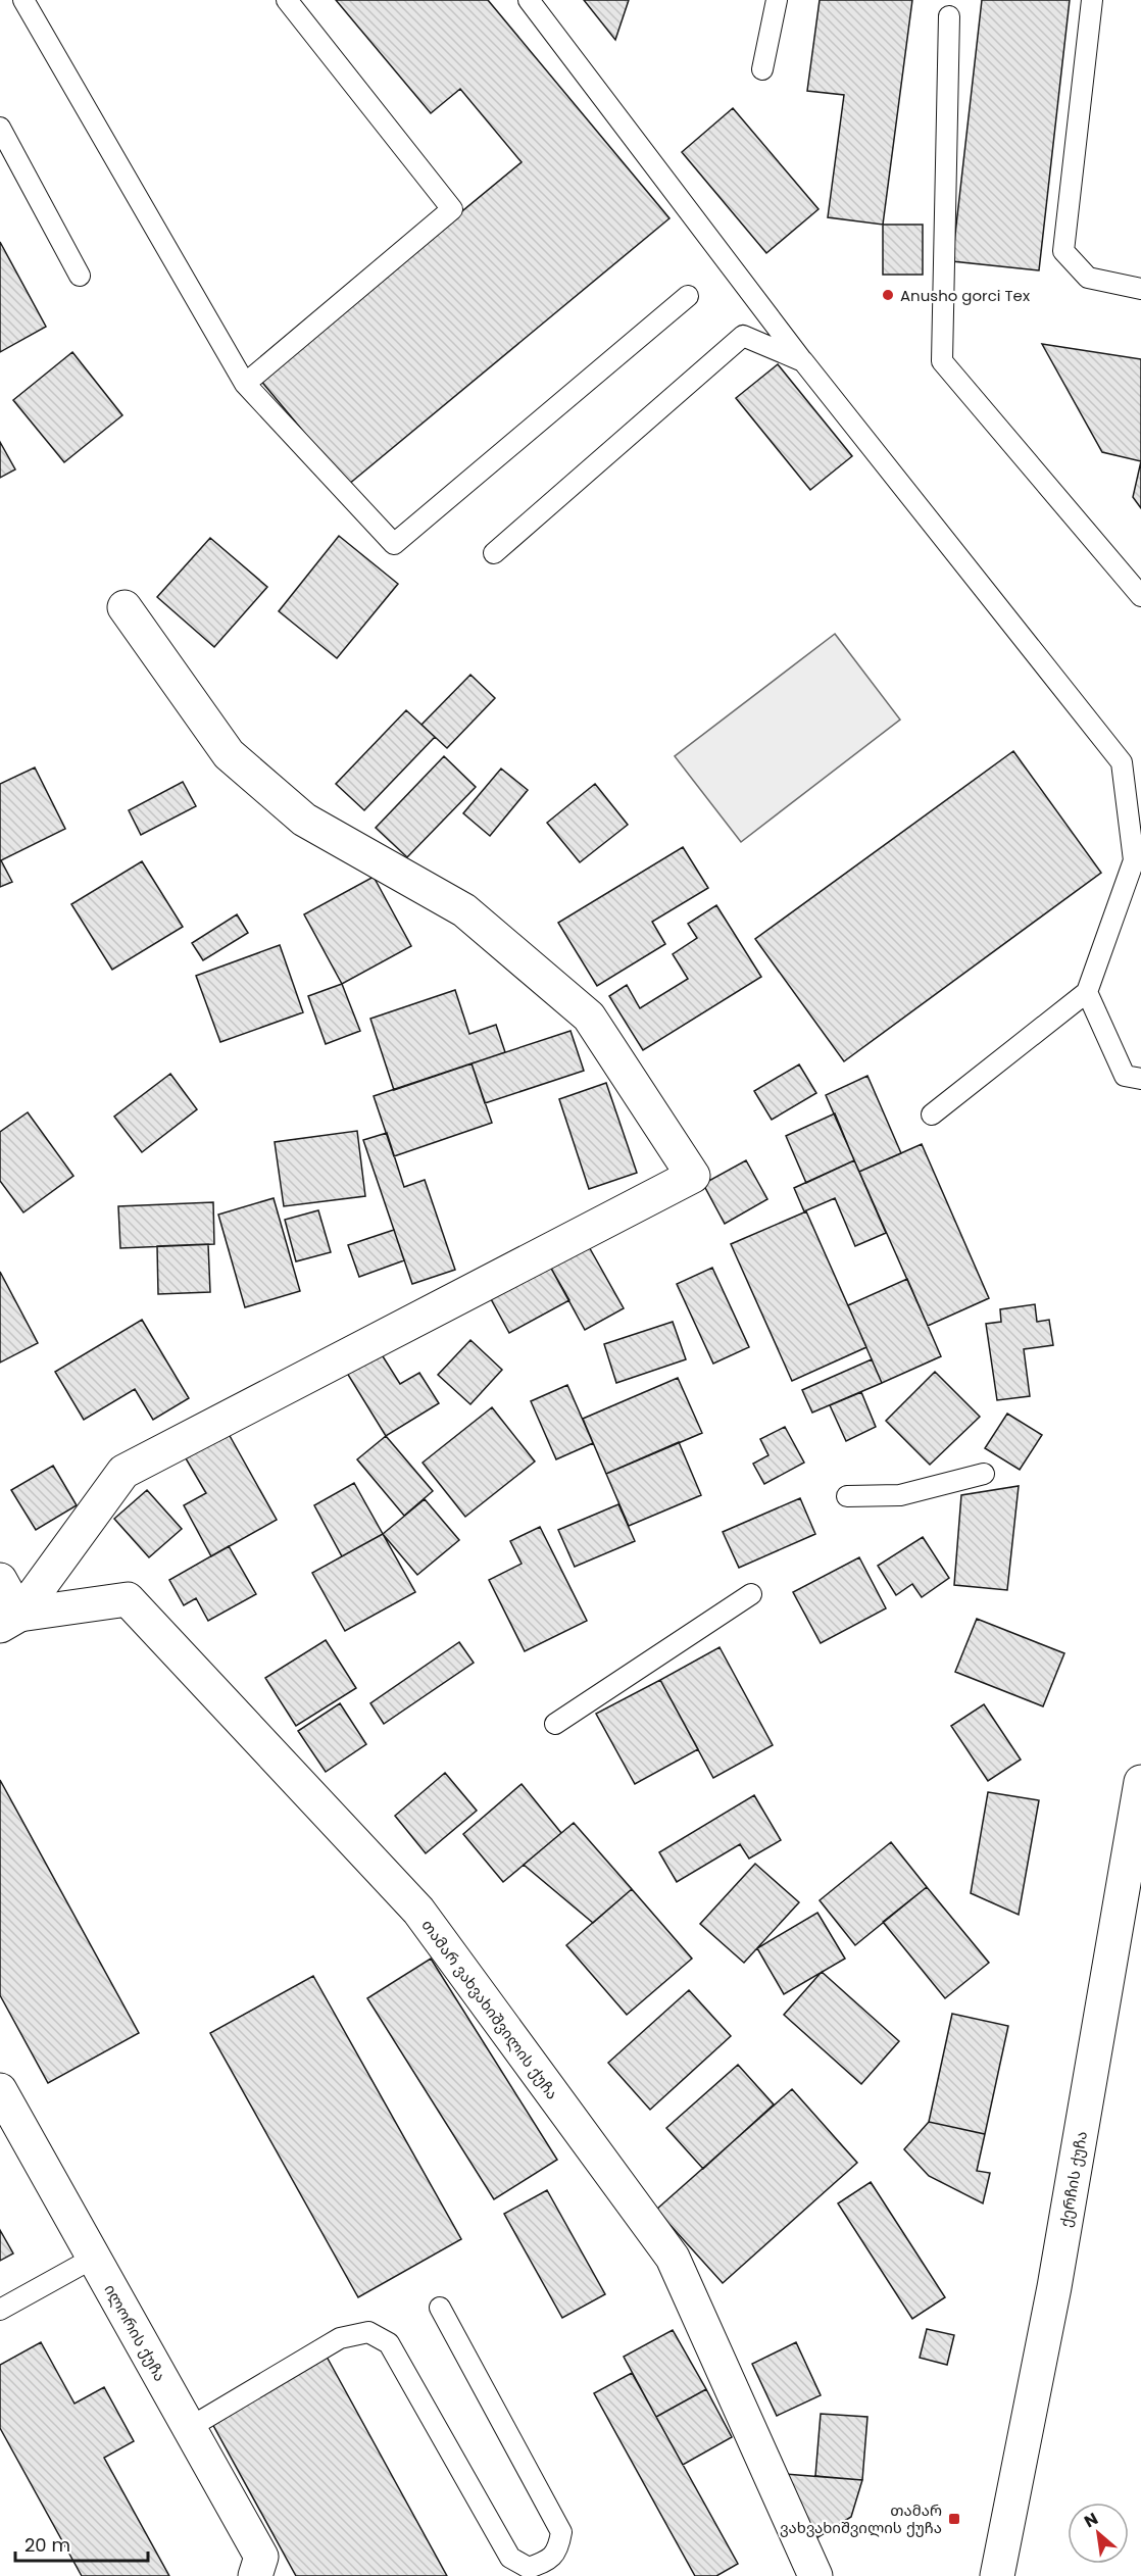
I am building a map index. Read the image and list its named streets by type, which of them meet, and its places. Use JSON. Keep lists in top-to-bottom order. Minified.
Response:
{"streets":{"street":["თამარ ვახვახიშვილის ქუჩა","ქერჩის ქუჩა","ილორის ქუჩა"]},"places":{"other":["Anusho gorci Tex"],"transit":["თამარ ვახვახიშვილის ქუჩა"]},"scale_bar":"20 m","north":"top left"}
